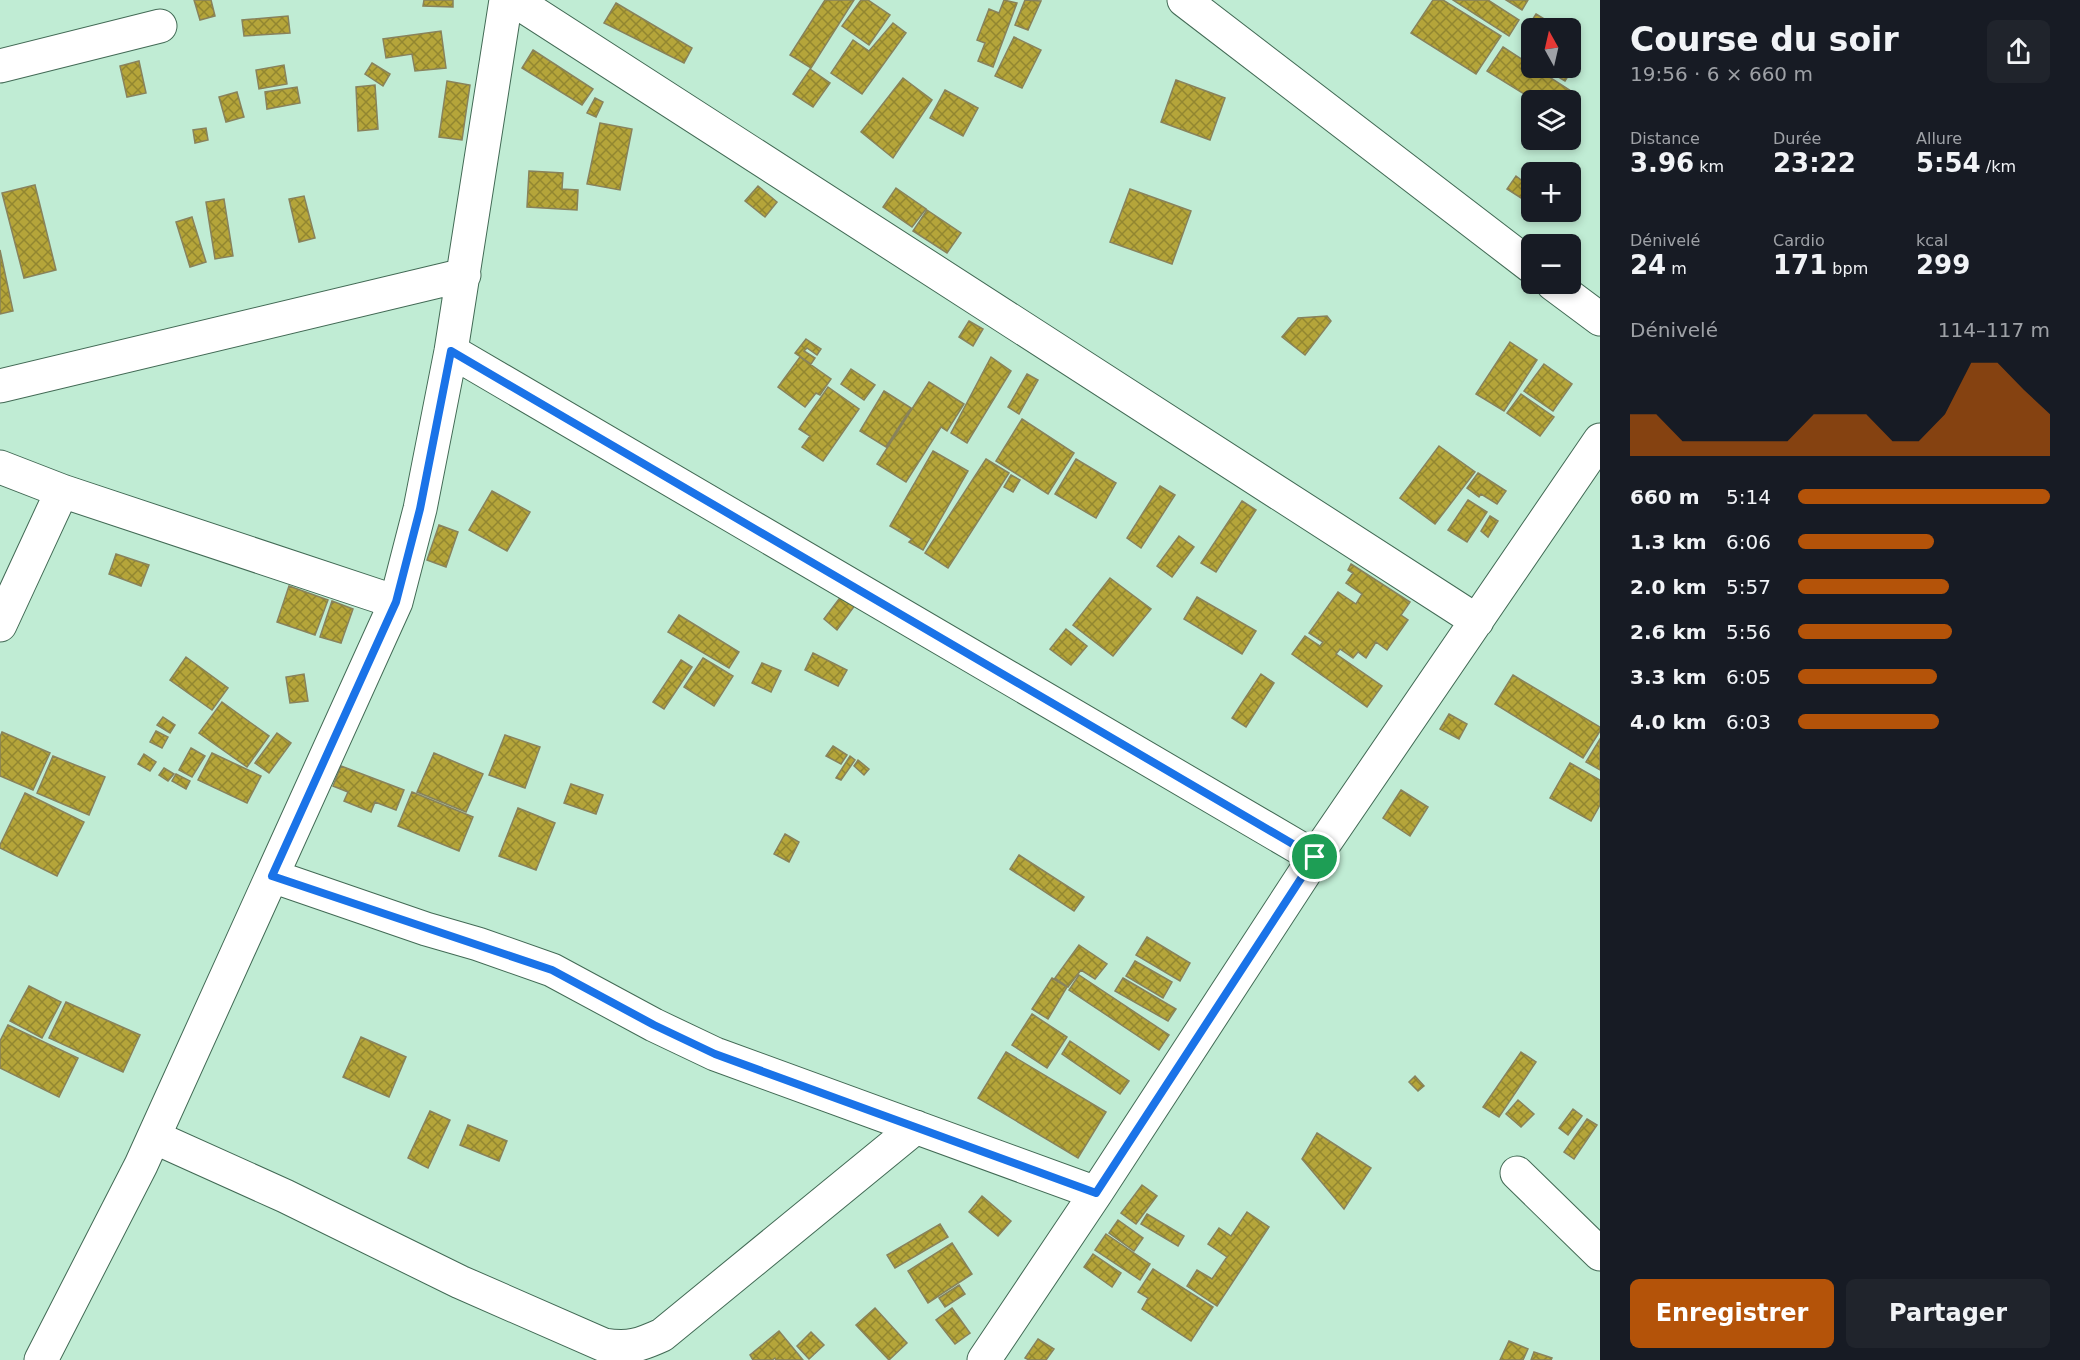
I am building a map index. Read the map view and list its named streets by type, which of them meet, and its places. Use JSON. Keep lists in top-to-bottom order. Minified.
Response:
{"north":"top","page":{"heading":["Course du soir","19:56 · 6 × 660 m"],"map_buttons":["+","−"],"stats":[["Distance","3.96 km"],["Durée","23:22"],["Allure","5:54 /km"],["Dénivelé","24 m"],["Cardio","171 bpm"],["kcal","299"]],"chart":["Dénivelé","114–117 m"],"list":[{"name":"660 m","note":"5:14"},{"name":"1.3 km","note":"6:06"},{"name":"2.0 km","note":"5:57"},{"name":"2.6 km","note":"5:56"},{"name":"3.3 km","note":"6:05"},{"name":"4.0 km","note":"6:03"}],"buttons":["Enregistrer","Partager"]}}
